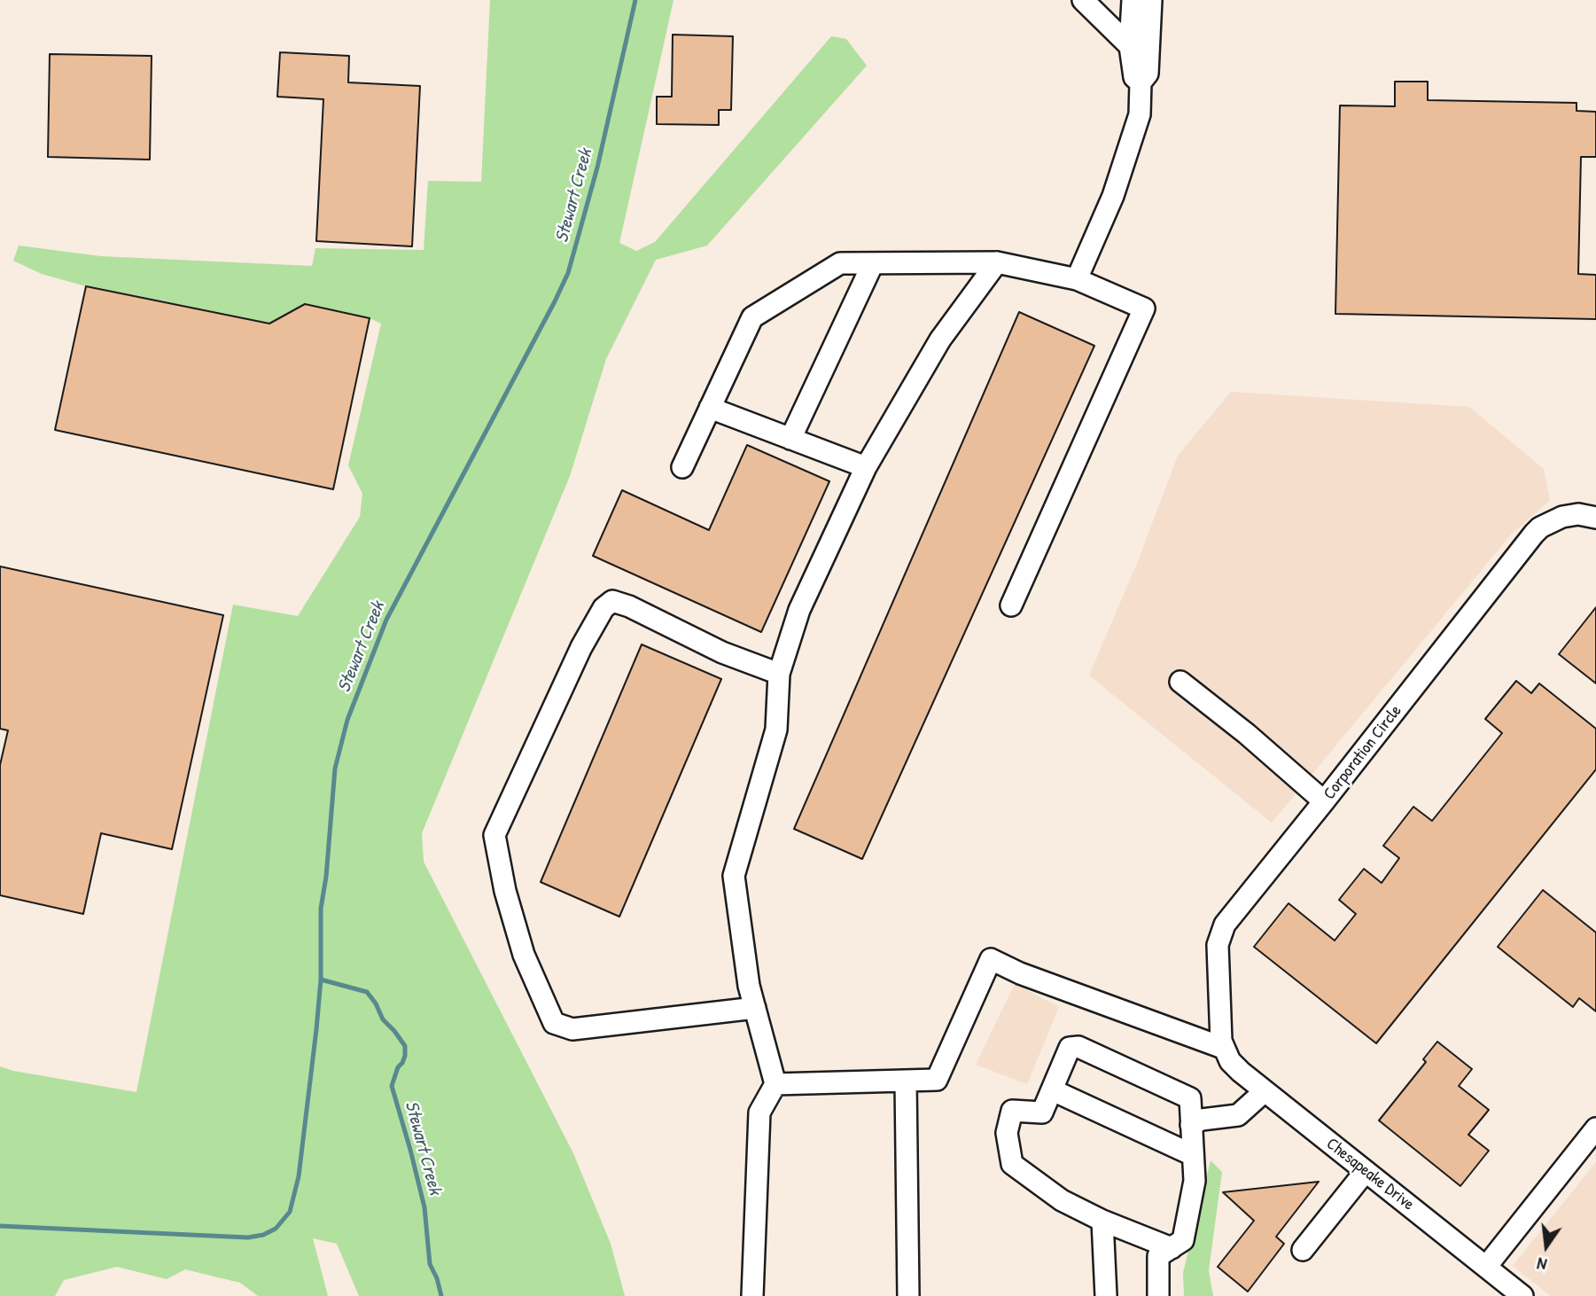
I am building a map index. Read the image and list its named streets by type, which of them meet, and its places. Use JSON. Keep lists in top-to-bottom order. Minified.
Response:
{"streets":{"street":["Corporation Circle","Chesapeake Drive"]},"crossings":[["Corporation Circle","Chesapeake Drive"]],"water":["Stewart Creek"],"north":"bottom"}
